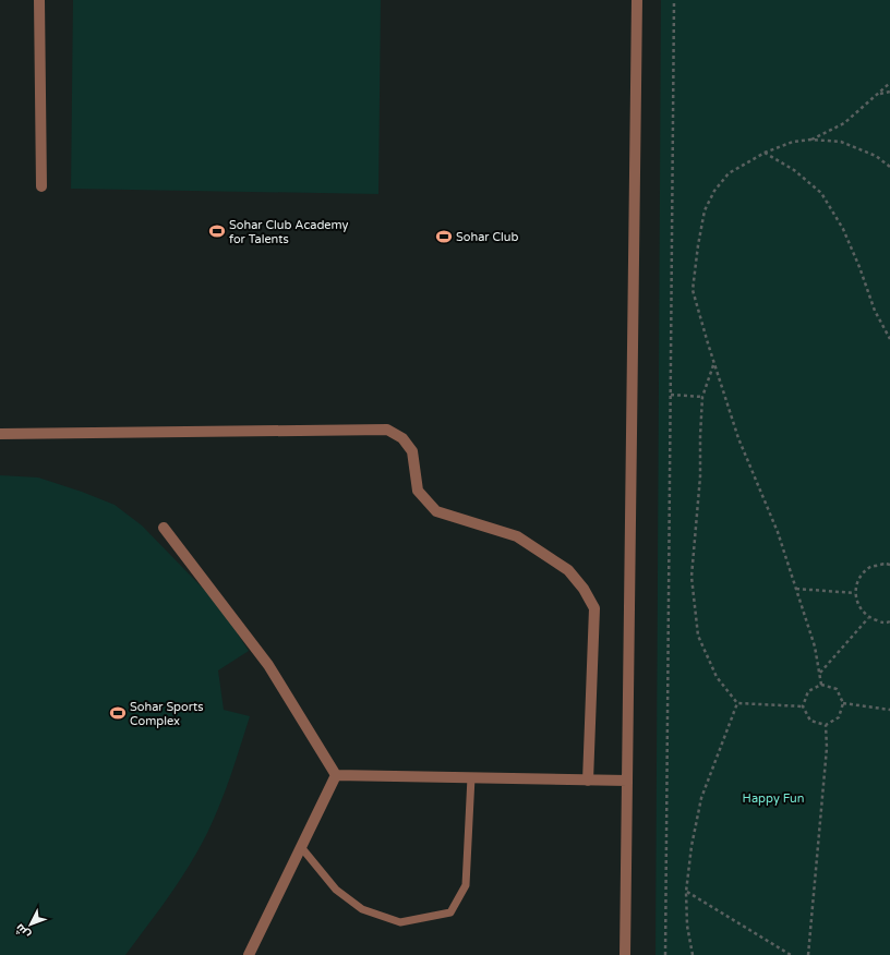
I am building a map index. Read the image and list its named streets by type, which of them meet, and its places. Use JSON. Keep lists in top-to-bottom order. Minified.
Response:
{"parks":["Happy Fun"],"places":{"sports":["Sohar Club Academy for Talents","Sohar Club","Sohar Sports Complex"]},"north":"bottom left"}
